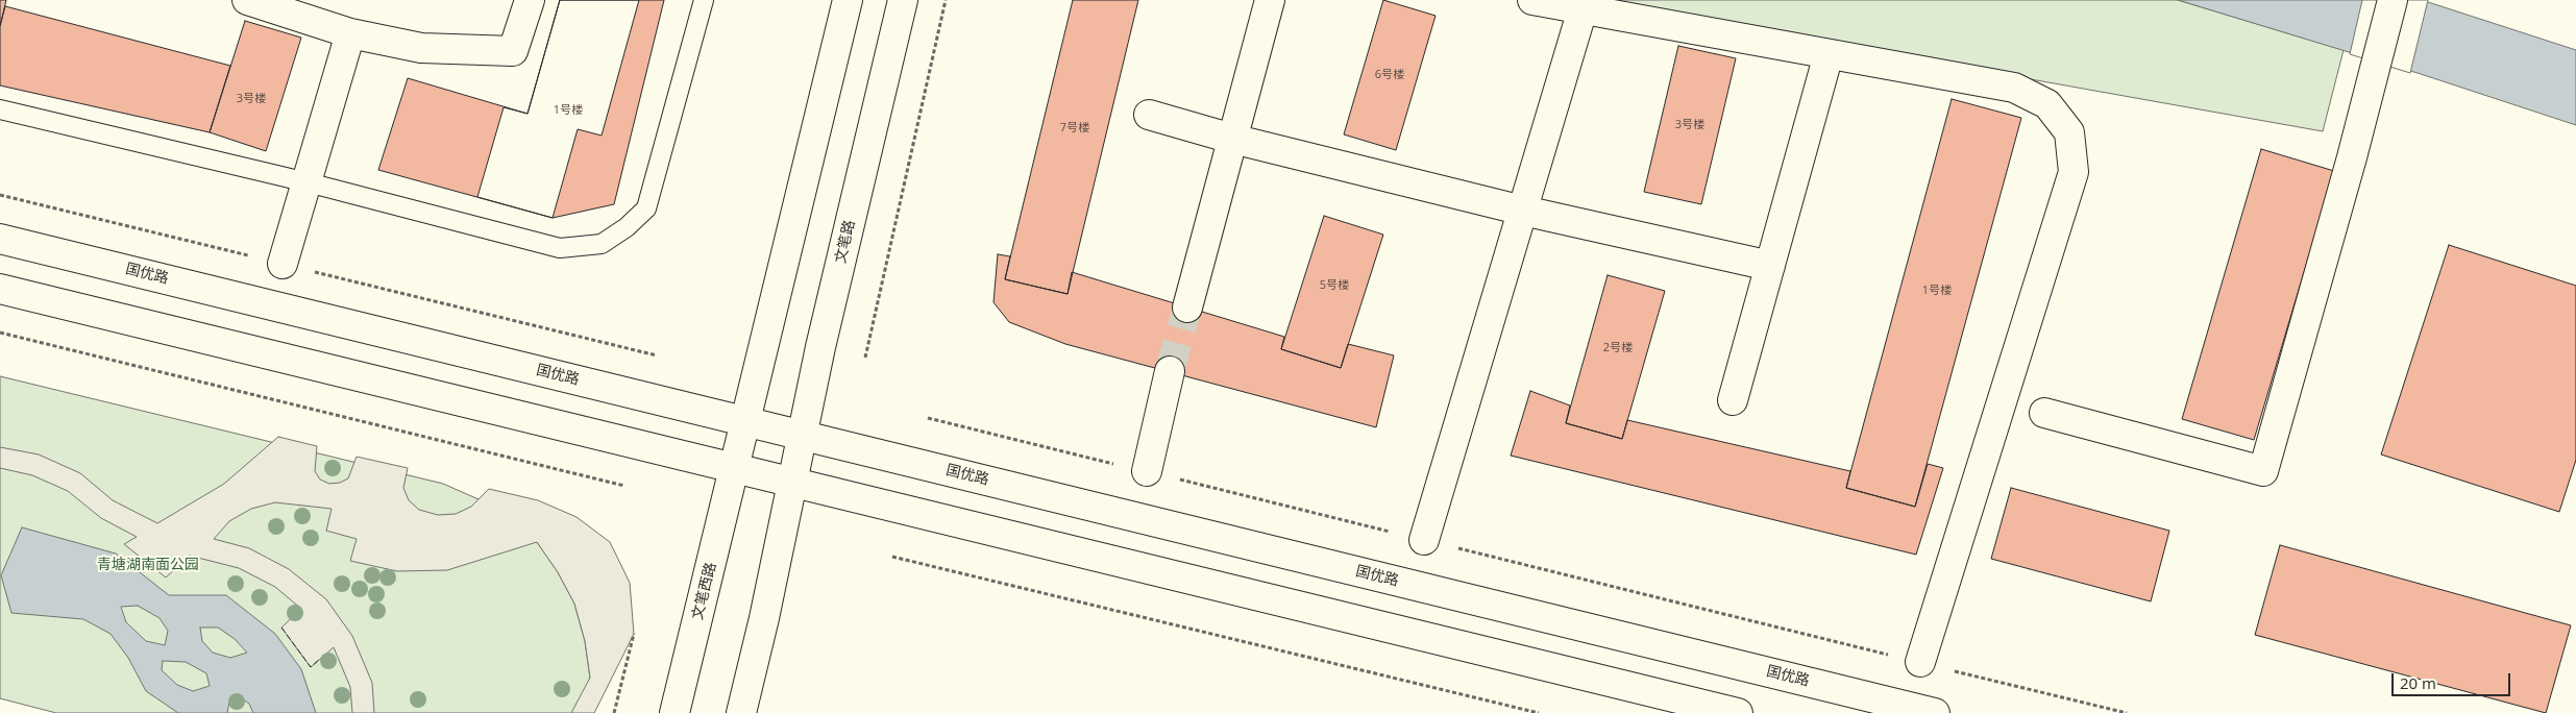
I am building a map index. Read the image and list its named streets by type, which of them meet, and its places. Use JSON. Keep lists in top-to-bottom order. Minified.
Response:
{"streets":{"main road":["文笔路","国优路","文笔西路"]},"crossings":[["文笔路","国优路"]],"parks":["青塘湖南面公园"],"house_numbers":["6号楼","3号楼","1号楼","3号楼","7号楼","5号楼","1号楼","2号楼"],"scale_bar":"20 m"}
